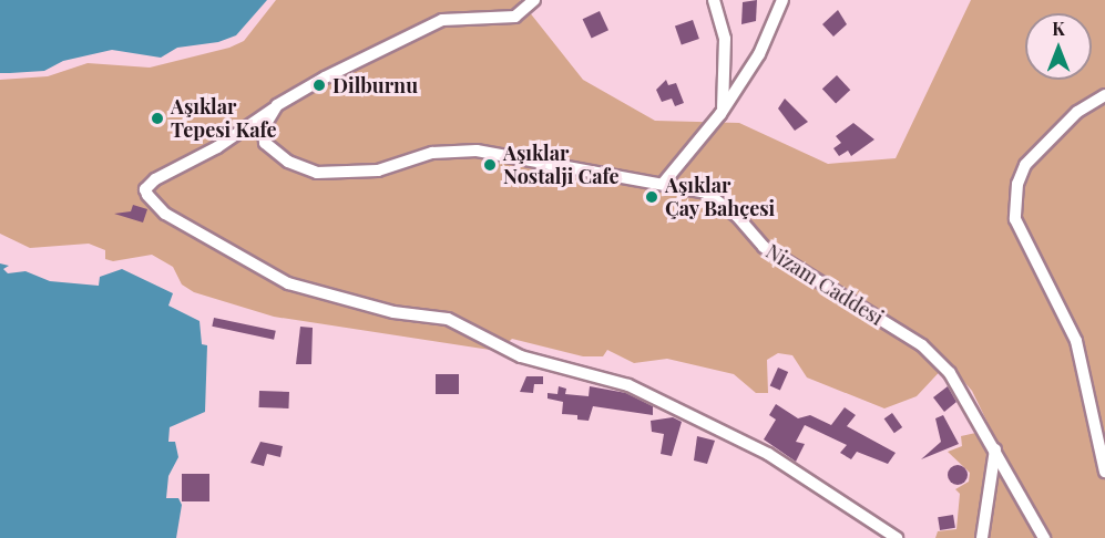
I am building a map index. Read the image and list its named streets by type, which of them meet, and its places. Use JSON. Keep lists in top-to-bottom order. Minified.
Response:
{"streets":{"street":["Nizam Caddesi"]},"places":["Dilburnu","Aşıklar Tepesi Kafe","Aşıklar Nostalji Cafe","Aşıklar Çay Bahçesi"],"north":"top"}
